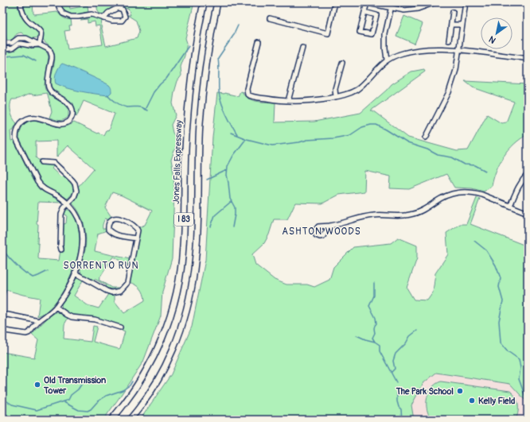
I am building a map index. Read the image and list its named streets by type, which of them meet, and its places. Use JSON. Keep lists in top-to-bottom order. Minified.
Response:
{"streets":{"highway":["Jones Falls Expressway","I 83"]},"districts":["ASHTON WOODS","SORRENTO RUN"],"places":["Old Transmission Tower","The Park School","Kelly Field"],"north":"bottom left"}
